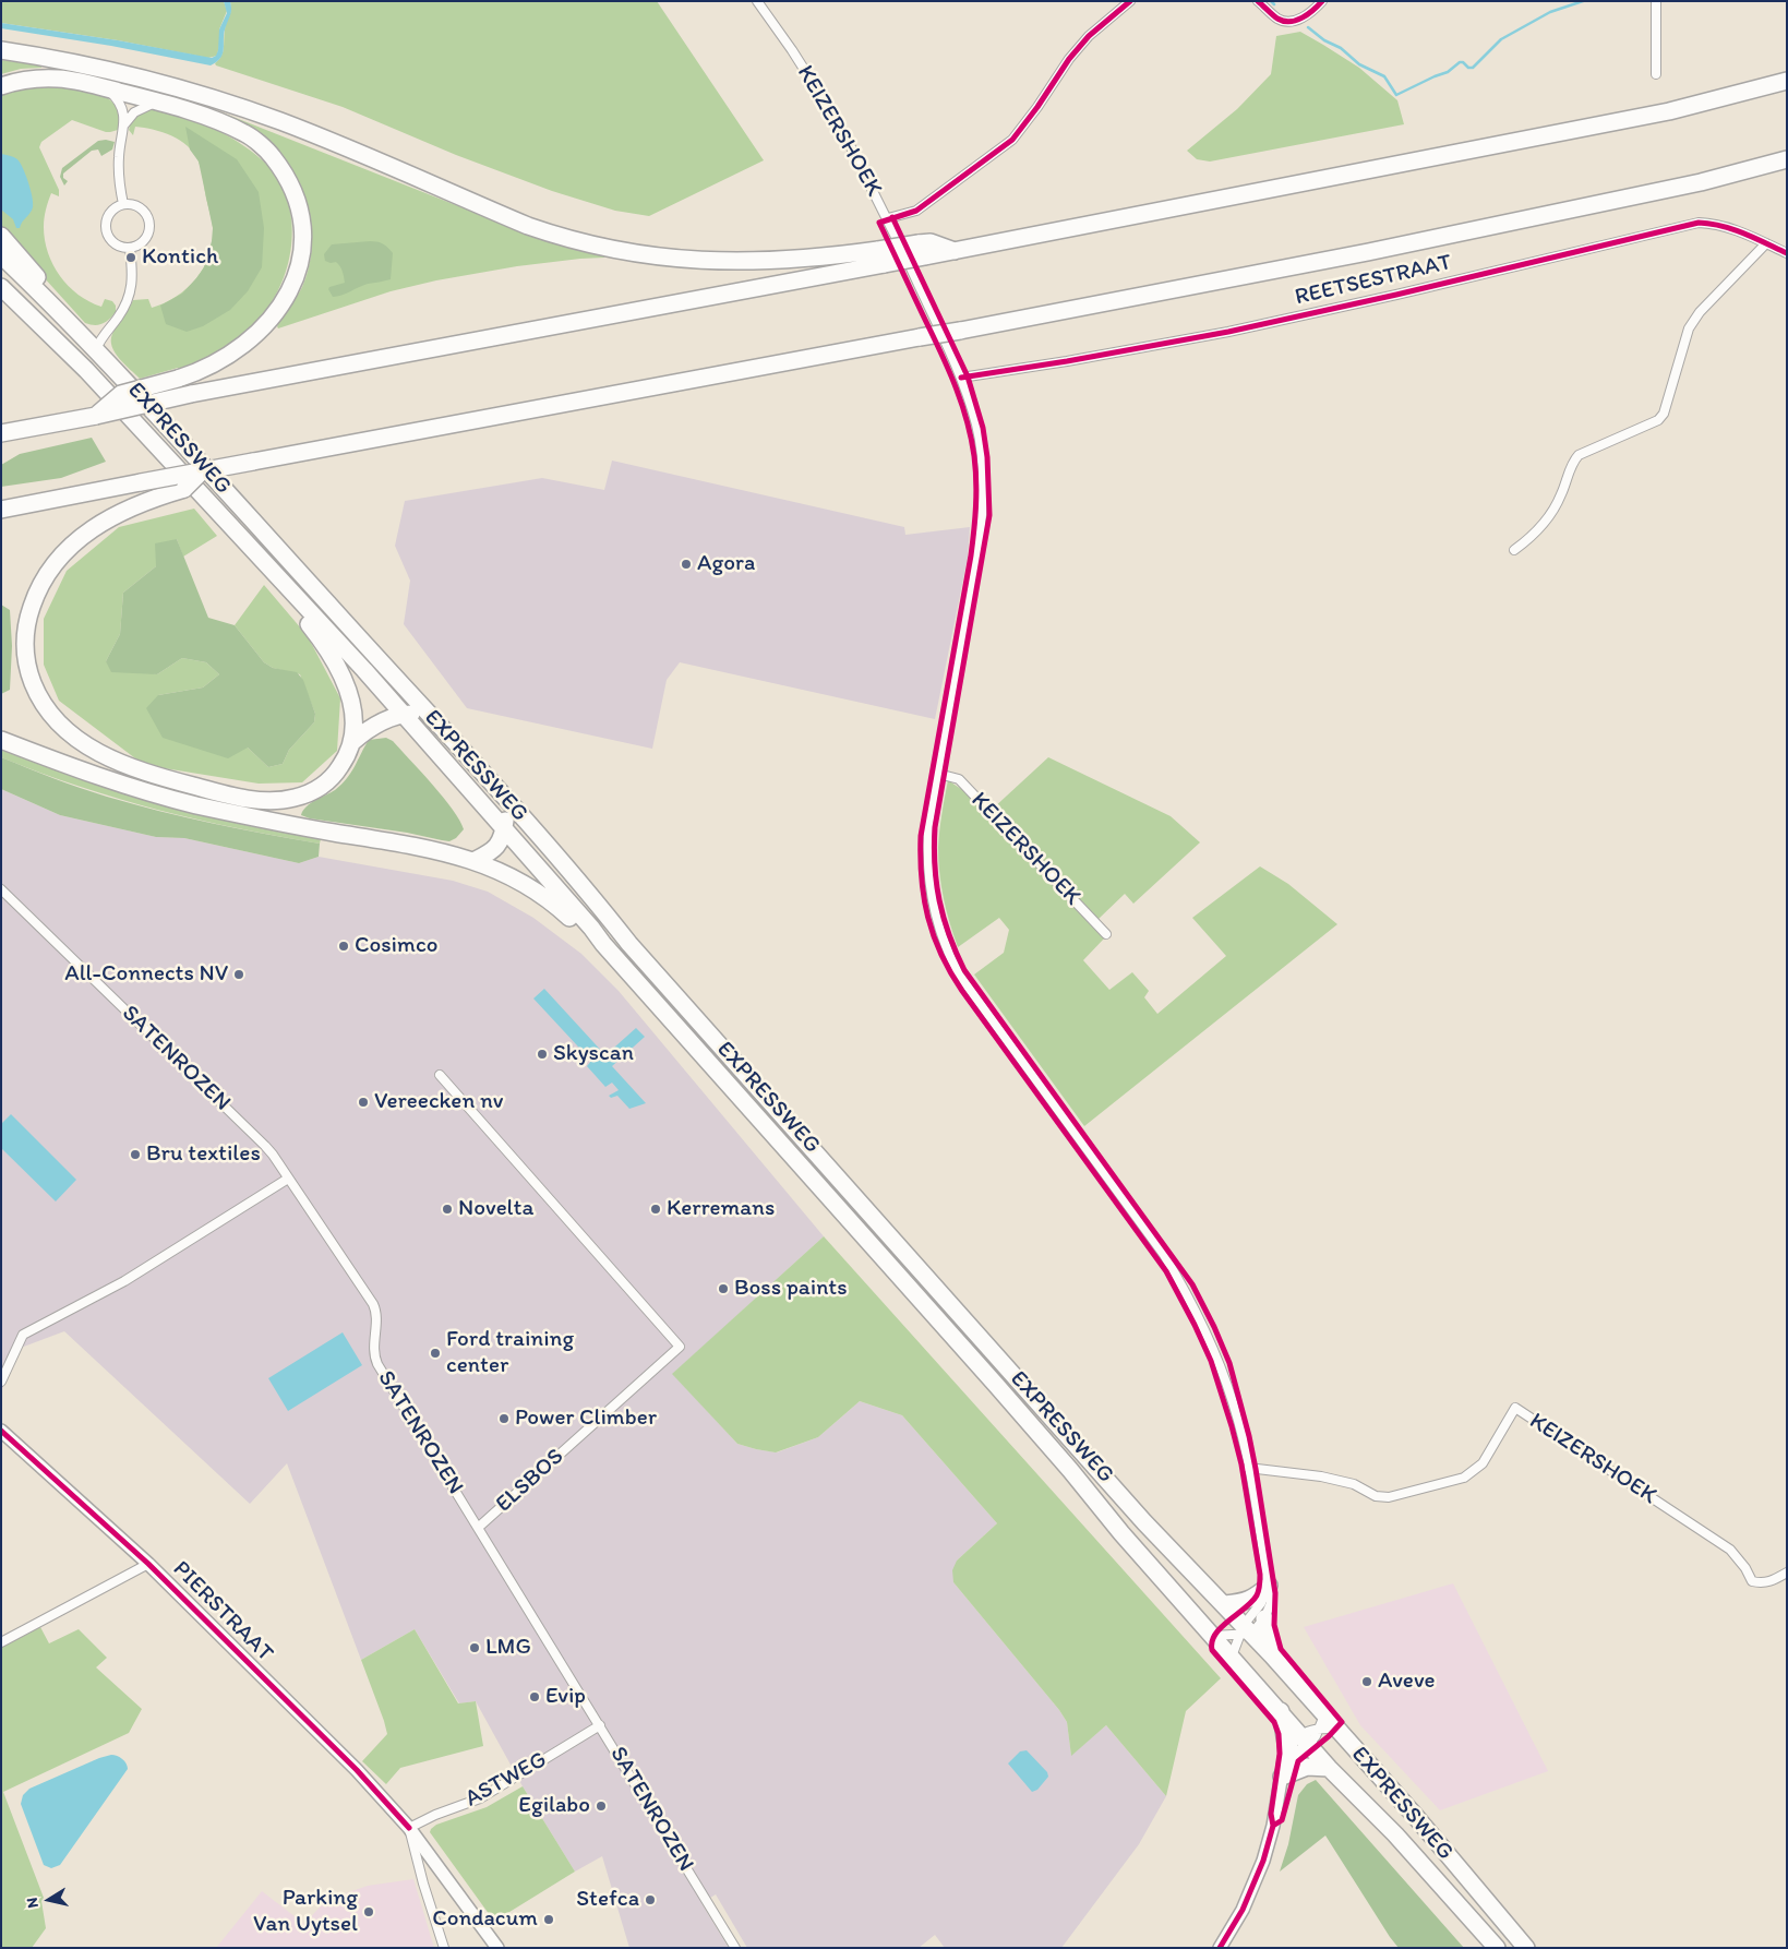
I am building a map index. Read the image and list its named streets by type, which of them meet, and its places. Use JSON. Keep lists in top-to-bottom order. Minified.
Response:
{"streets":{"highway":["EXPRESSWEG"],"street":["KEIZERSHOEK","REETSESTRAAT","SATENROZEN","ELSBOS","PIERSTRAAT","ASTWEG"]},"crossings":[["KEIZERSHOEK","REETSESTRAAT"],["SATENROZEN","ELSBOS"],["SATENROZEN","ASTWEG"],["PIERSTRAAT","ASTWEG"]],"places":["Kontich","Agora","Cosimco","All-Connects NV","Skyscan","Vereecken nv","Bru textiles","Novelta","Kerremans","Boss paints","Ford training center","Power Climber","LMG","Aveve","Evip","Egilabo","Stefca","Parking Van Uytsel","Condacum"],"north":"left"}
